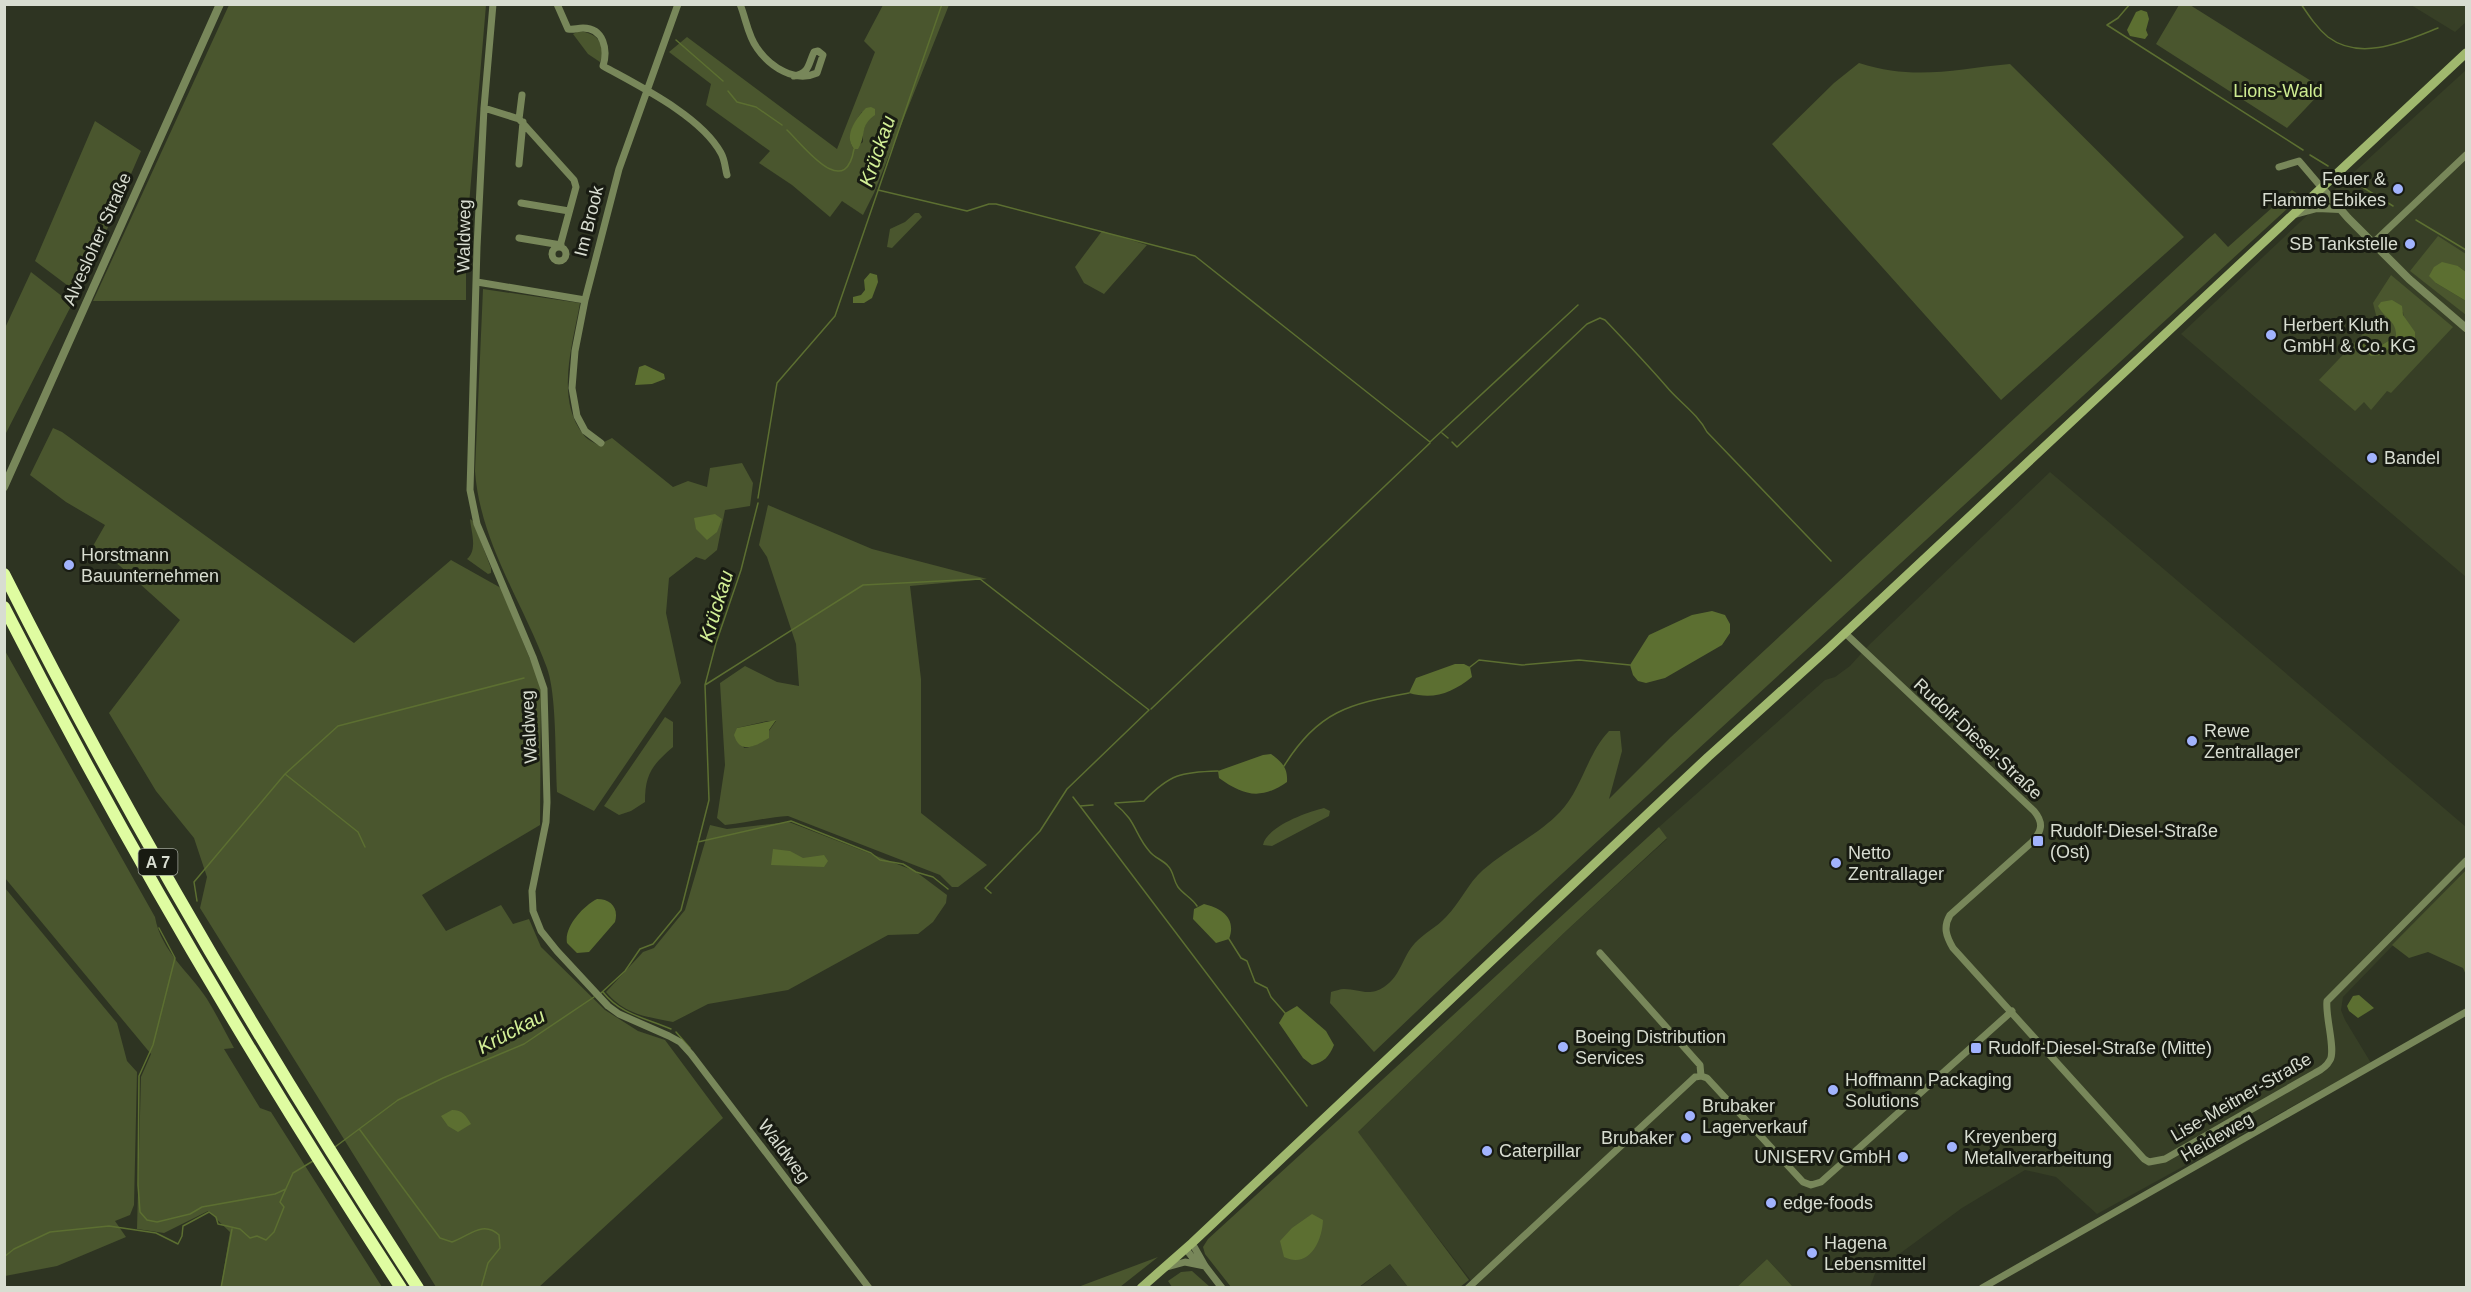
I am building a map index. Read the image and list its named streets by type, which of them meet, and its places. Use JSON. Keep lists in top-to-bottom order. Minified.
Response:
{"streets":{"highway":["A 7"],"street":["Im Brook","Waldweg","Alvesloher Straße","Rudolf-Diesel-Straße","Lise-Meitner-Straße","Heideweg"]},"crossings":[["Rudolf-Diesel-Straße","Lise-Meitner-Straße"]],"water":["Krückau"],"parks":["Lions-Wald"],"places":{"other":["Feuer & Flamme Ebikes","SB Tankstelle","Herbert Kluth GmbH & Co. KG","Bandel","Horstmann Bauunternehmen","Rewe Zentrallager","Netto Zentrallager","Boeing Distribution Services","Hoffmann Packaging Solutions","Brubaker Lagerverkauf","Brubaker","Kreyenberg Metallverarbeitung","Caterpillar","UNISERV GmbH","edge-foods","Hagena Lebensmittel"],"transit":["Rudolf-Diesel-Straße (Ost)","Rudolf-Diesel-Straße (Mitte)"]}}
